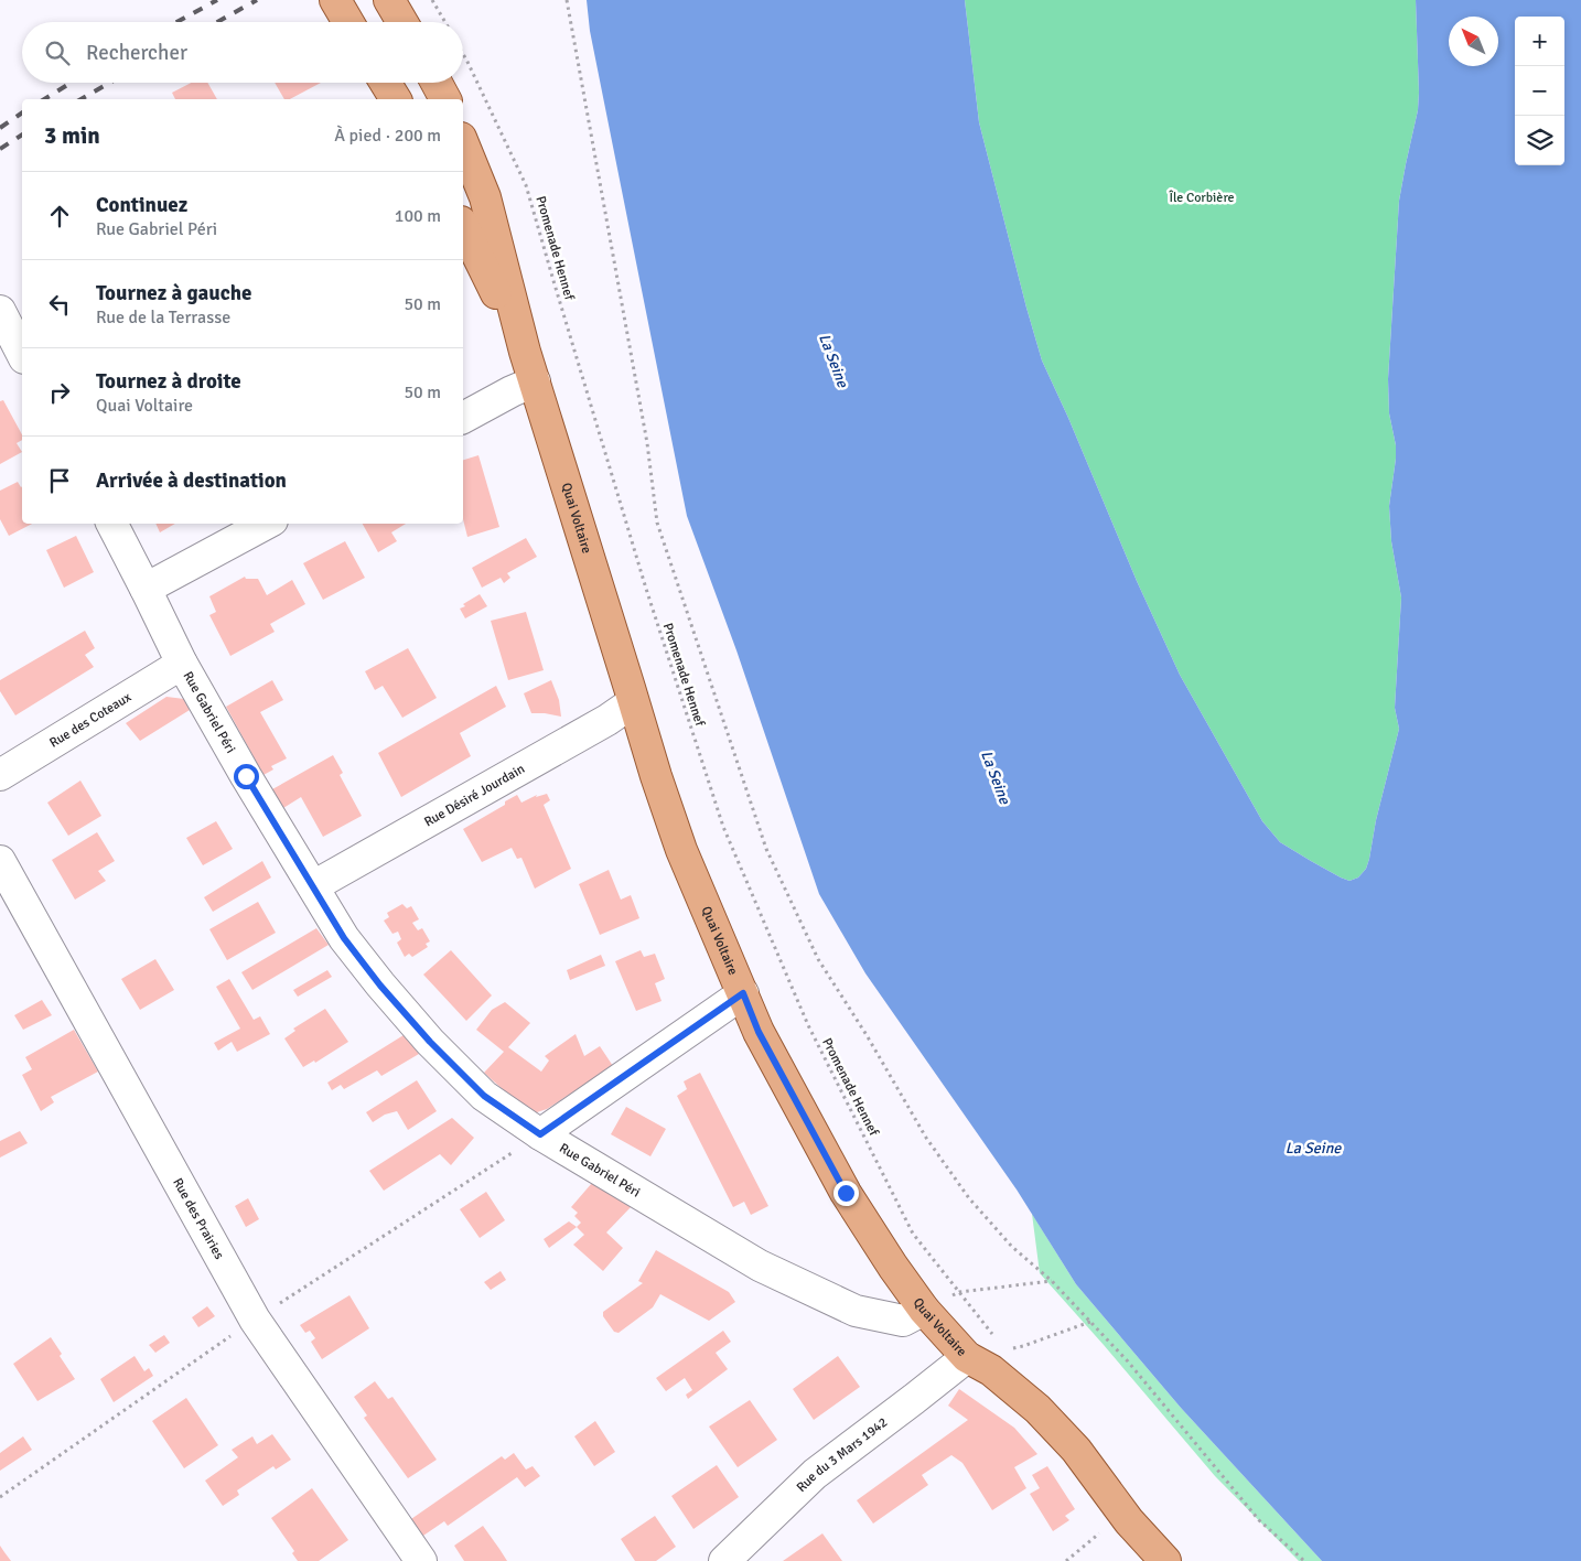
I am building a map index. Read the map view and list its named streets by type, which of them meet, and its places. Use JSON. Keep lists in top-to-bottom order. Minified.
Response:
{"streets":{"main road":["Quai Voltaire"],"street":["Rue Gabriel Péri","Rue des Coteaux","Rue Désiré Jourdain","Rue des Prairies","Rue du 3 Mars 1942"],"path":["Promenade Hennef"]},"crossings":[["Promenade Hennef","Quai Voltaire"],["Promenade Hennef","Rue du 3 Mars 1942"],["Quai Voltaire","Rue Gabriel Péri"],["Quai Voltaire","Rue Désiré Jourdain"],["Quai Voltaire","Rue du 3 Mars 1942"],["Rue Gabriel Péri","Rue des Coteaux"],["Rue Gabriel Péri","Rue Désiré Jourdain"]],"water":["La Seine"],"parks":["Île Corbière"],"north":"top left","page":{"map_buttons":["+","−"],"search":"Rechercher","heading":["3 min","À pied · 200 m"],"list":[["Continuez","Rue Gabriel Péri","100 m"],["Tournez à gauche","Rue de la Terrasse","50 m"],["Tournez à droite","Quai Voltaire","50 m"],"Arrivée à destination"]}}
